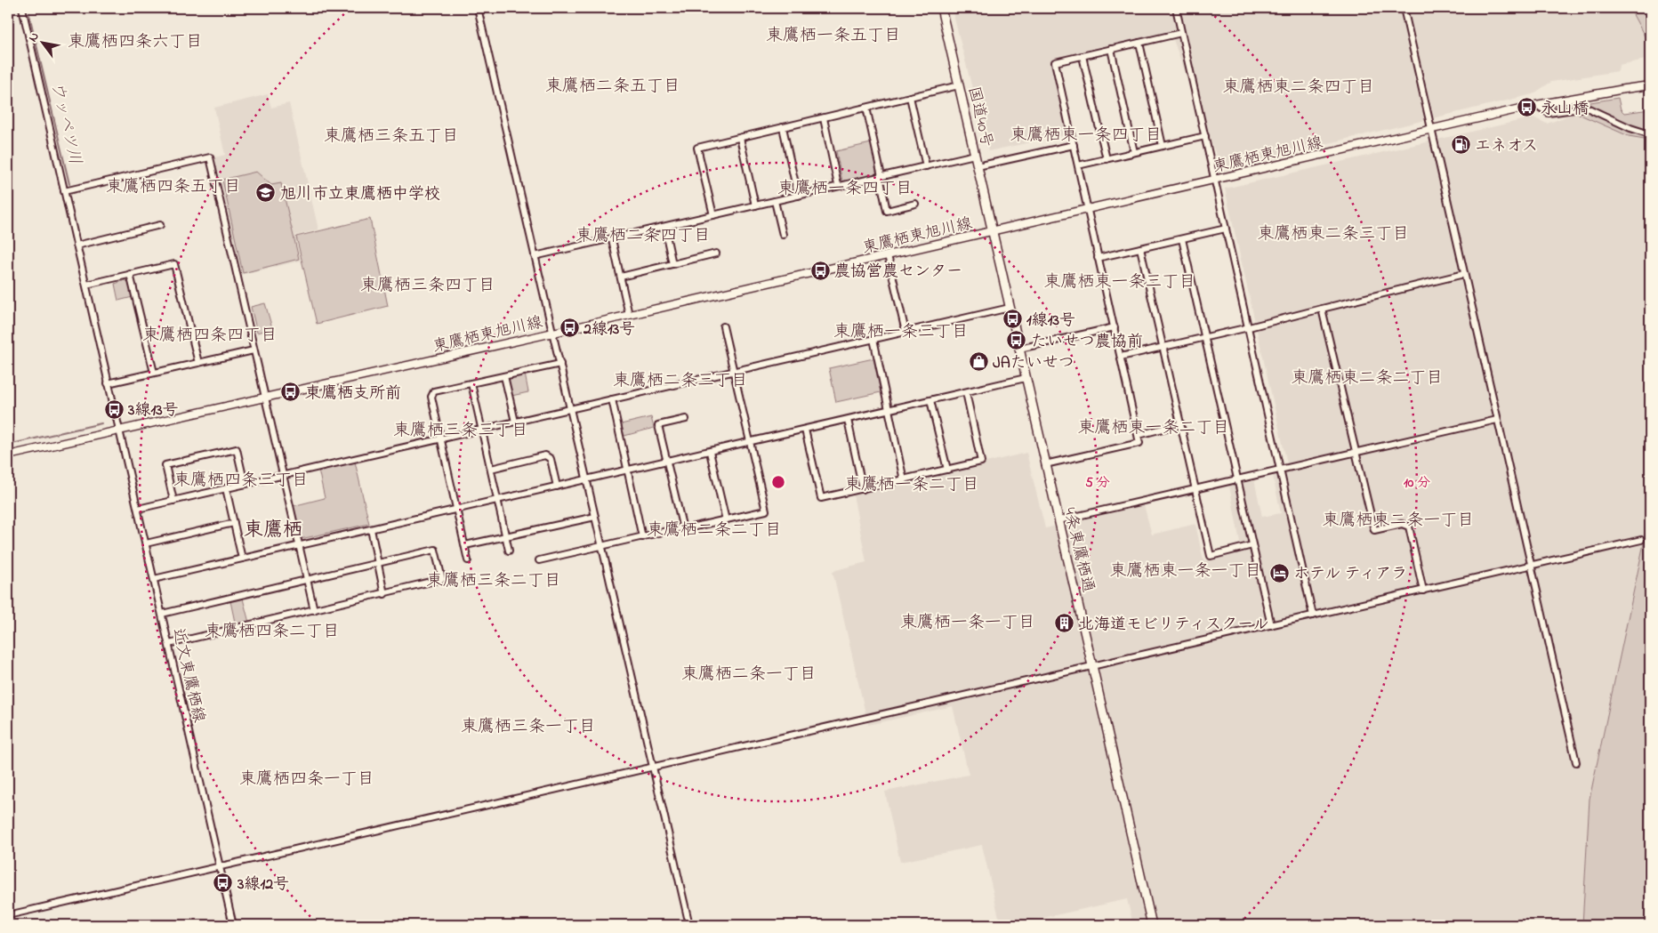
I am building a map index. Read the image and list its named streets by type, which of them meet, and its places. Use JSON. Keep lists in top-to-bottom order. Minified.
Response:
{"streets":{"highway":["国道40号","4条東鷹栖通"],"main road":["東鷹栖東旭川線"],"street":["近文東鷹栖線"]},"crossings":[["国道40号","東鷹栖東旭川線"],["国道40号","4条東鷹栖通"],["東鷹栖東旭川線","4条東鷹栖通"],["東鷹栖東旭川線","近文東鷹栖線"]],"districts":["東鷹栖一条五丁目","東鷹栖四条六丁目","東鷹栖二条五丁目","東鷹栖東二条四丁目","東鷹栖東一条四丁目","東鷹栖三条五丁目","東鷹栖四条五丁目","東鷹栖一条四丁目","東鷹栖東二条三丁目","東鷹栖二条四丁目","東鷹栖東一条三丁目","東鷹栖三条四丁目","東鷹栖一条三丁目","東鷹栖四条四丁目","東鷹栖東二条二丁目","東鷹栖二条三丁目","東鷹栖東一条二丁目","東鷹栖三条三丁目","東鷹栖四条三丁目","東鷹栖一条二丁目","東鷹栖東二条一丁目","東鷹栖","東鷹栖二条二丁目","東鷹栖東一条一丁目","東鷹栖三条二丁目","東鷹栖一条一丁目","東鷹栖四条二丁目","東鷹栖二条一丁目","東鷹栖三条一丁目","東鷹栖四条一丁目"],"water":["ウッペツ川"],"places":{"bus stop":["永山橋","農協営農センター","1線13号","2線13号","たいせつ農協前","東鷹栖支所前","3線13号","3線12号"],"fuel station":["エネオス"],"school or university":["旭川市立東鷹栖中学校"],"shop":["JAたいせつ"],"hotel":["ホテル ティアラ"],"building":["北海道モビリティスクール"]},"north":"top left","rings":["5 分","10 分"]}
